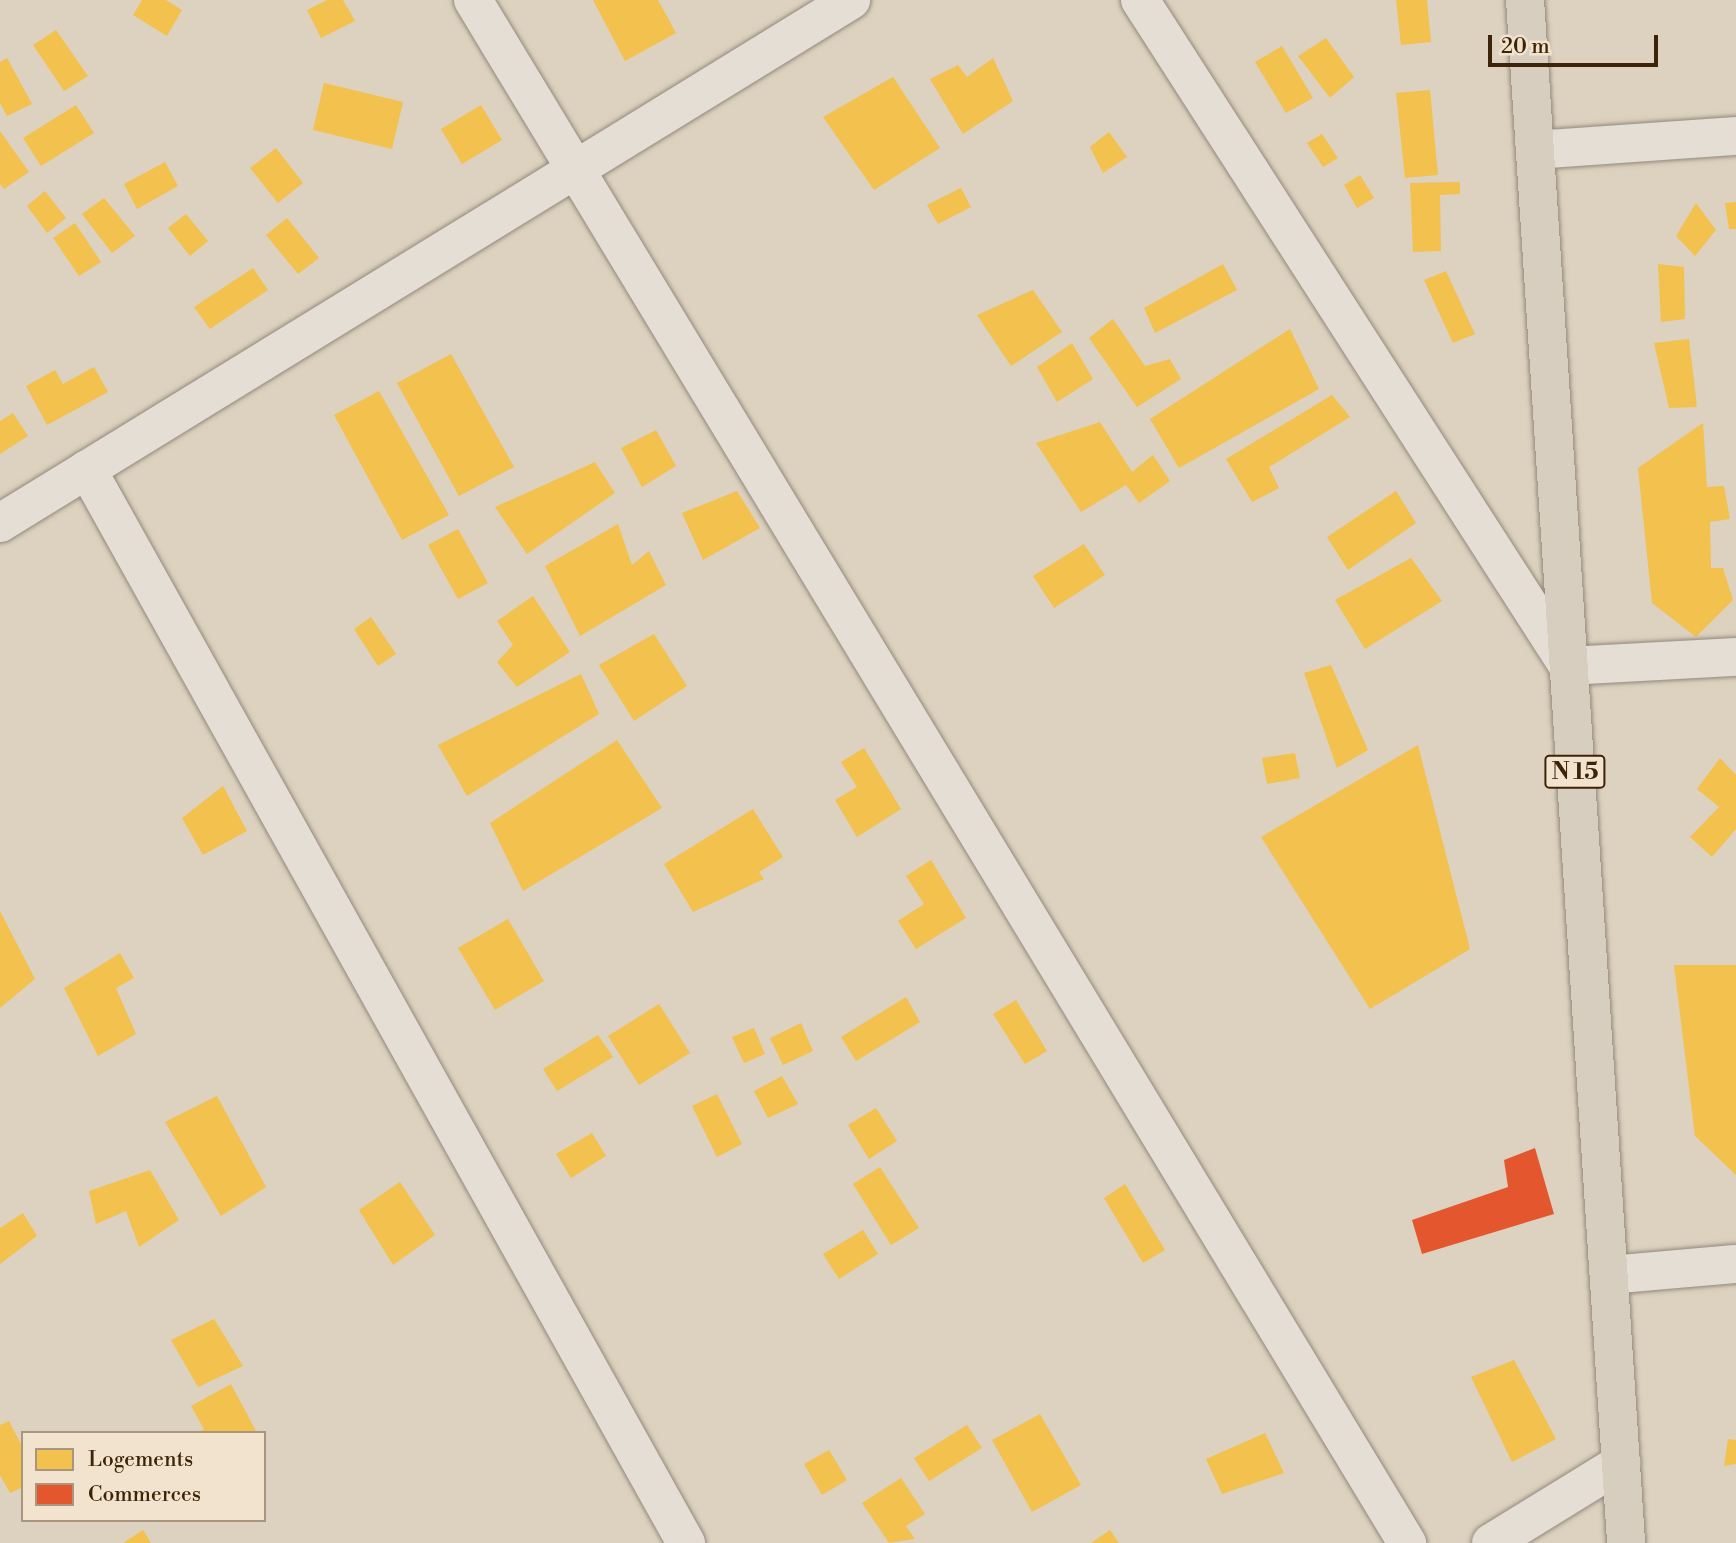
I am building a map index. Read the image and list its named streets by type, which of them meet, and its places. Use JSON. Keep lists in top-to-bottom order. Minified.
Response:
{"streets":{"main road":["N 15"]},"legend":["Logements","Commerces"],"scale_bar":"20 m"}
